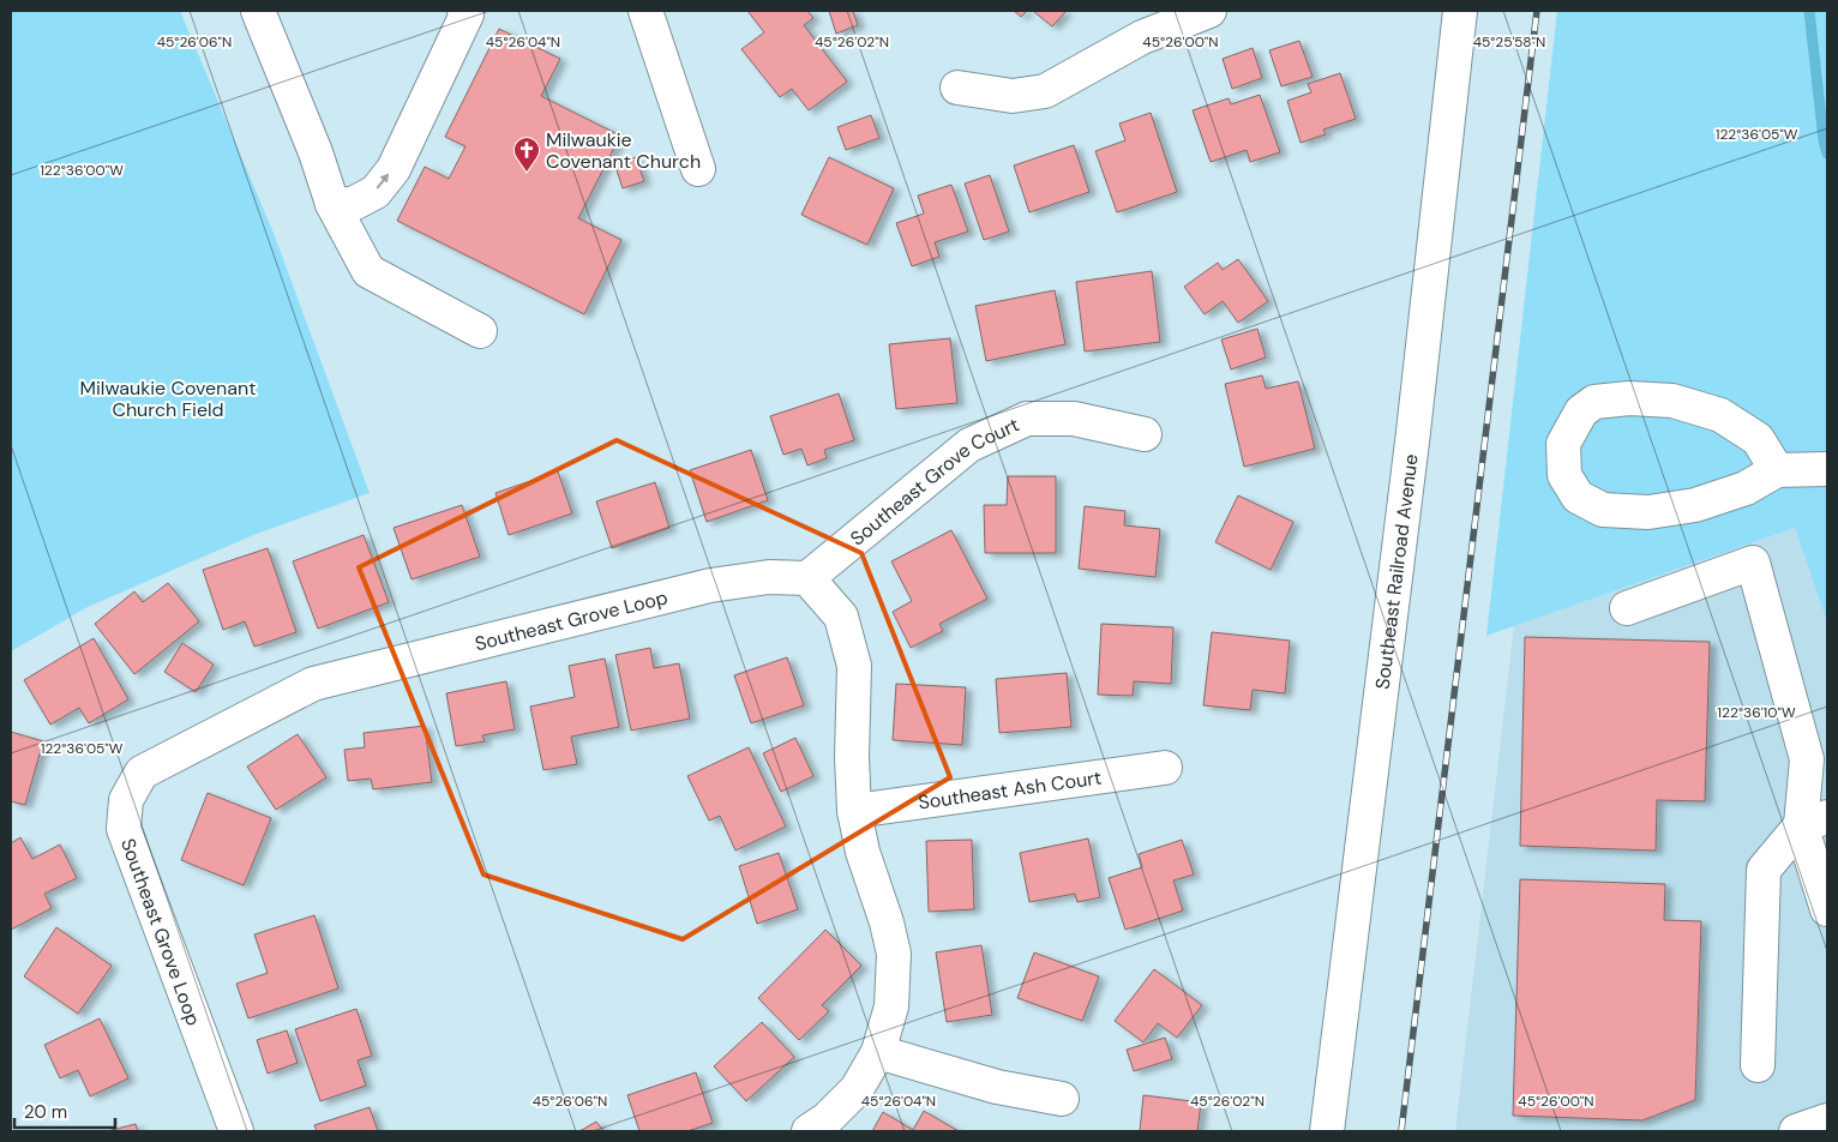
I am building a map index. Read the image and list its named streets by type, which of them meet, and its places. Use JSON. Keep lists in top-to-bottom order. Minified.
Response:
{"streets":{"street":["Southeast Grove Court","Southeast Railroad Avenue","Southeast Grove Loop","Southeast Ash Court"]},"crossings":[["Southeast Grove Court","Southeast Grove Loop"]],"parks":["Milwaukie Covenant Church Field"],"places":{"church":["Milwaukie Covenant Church"]},"scale_bar":"20 m","coordinates":["45°26'06\"N","45°26'04\"N","45°26'02\"N","45°26'00\"N","45°25'58\"N","122°36'05\"W","122°36'00\"W","122°36'10\"W"]}
